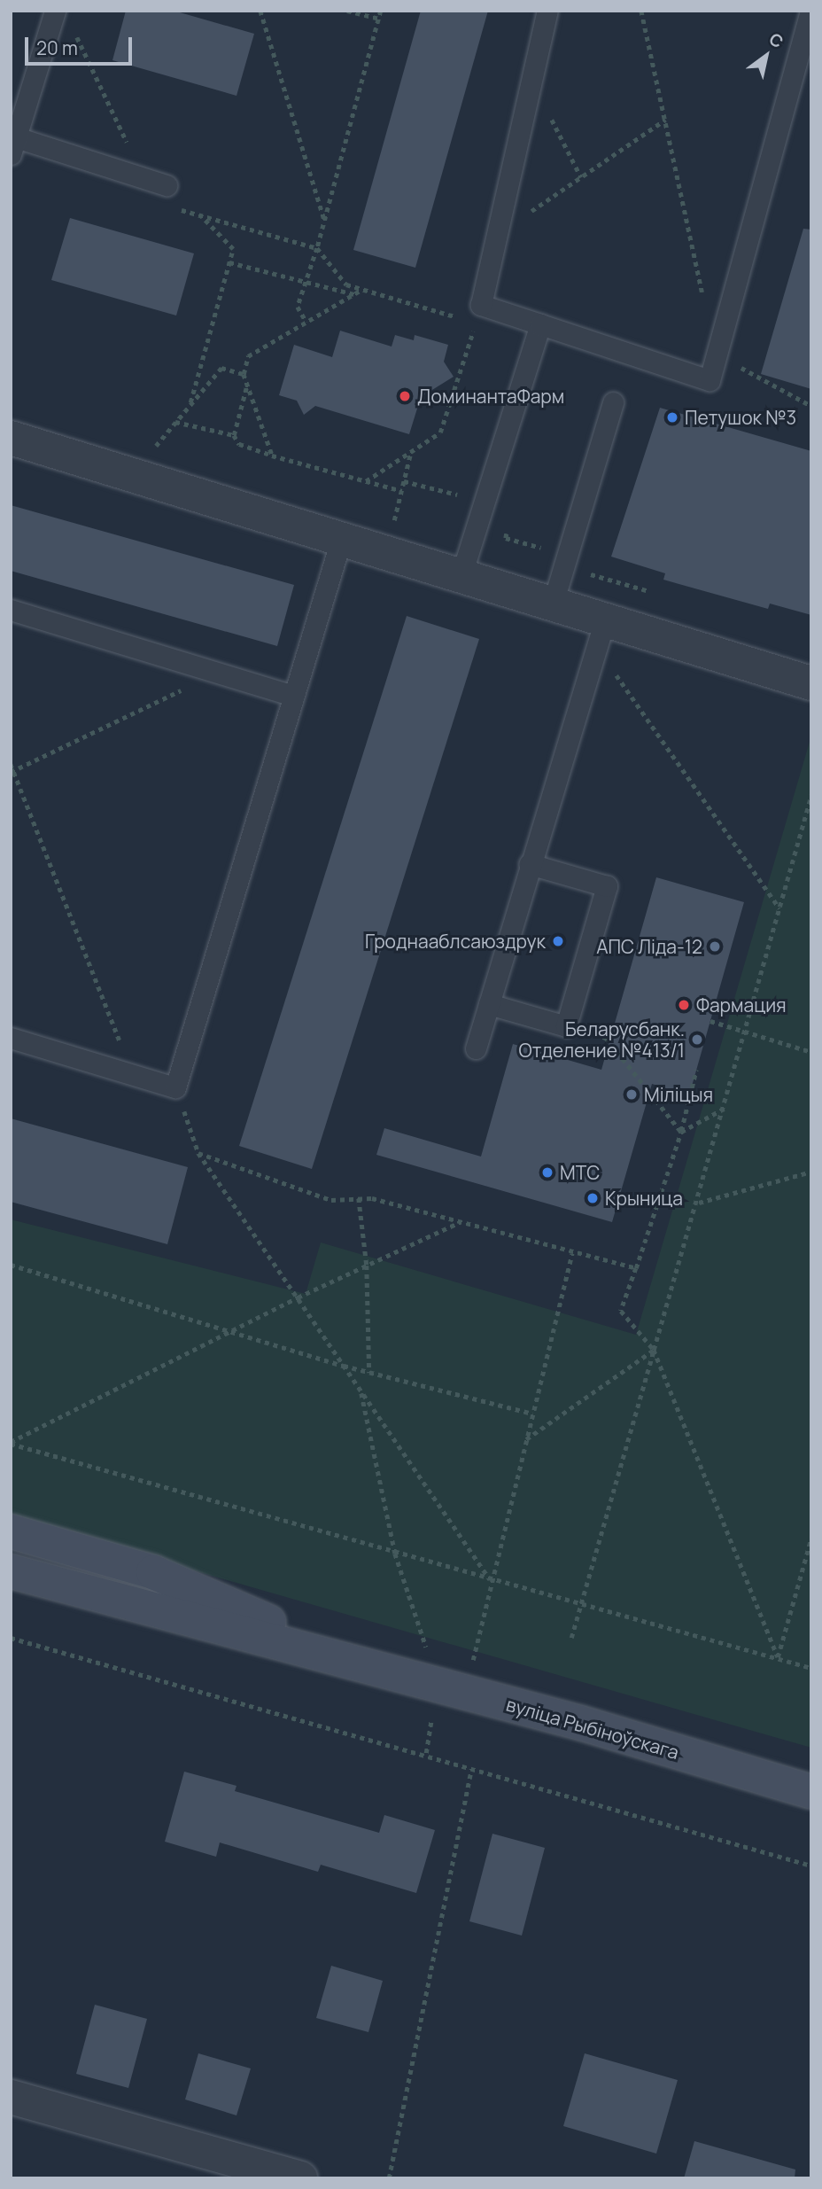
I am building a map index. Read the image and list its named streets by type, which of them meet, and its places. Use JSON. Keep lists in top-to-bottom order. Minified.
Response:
{"streets":{"main road":["вуліца Рыбіноўскага"]},"places":["ДоминантаФарм","Петушок №3","Гроднааблсаюздрук","АПС Ліда-12","Фармация","Беларусбанк. Отделение №413/1","Міліцыя","МТС","Крыница"],"scale_bar":"20 m","north":"top right"}
